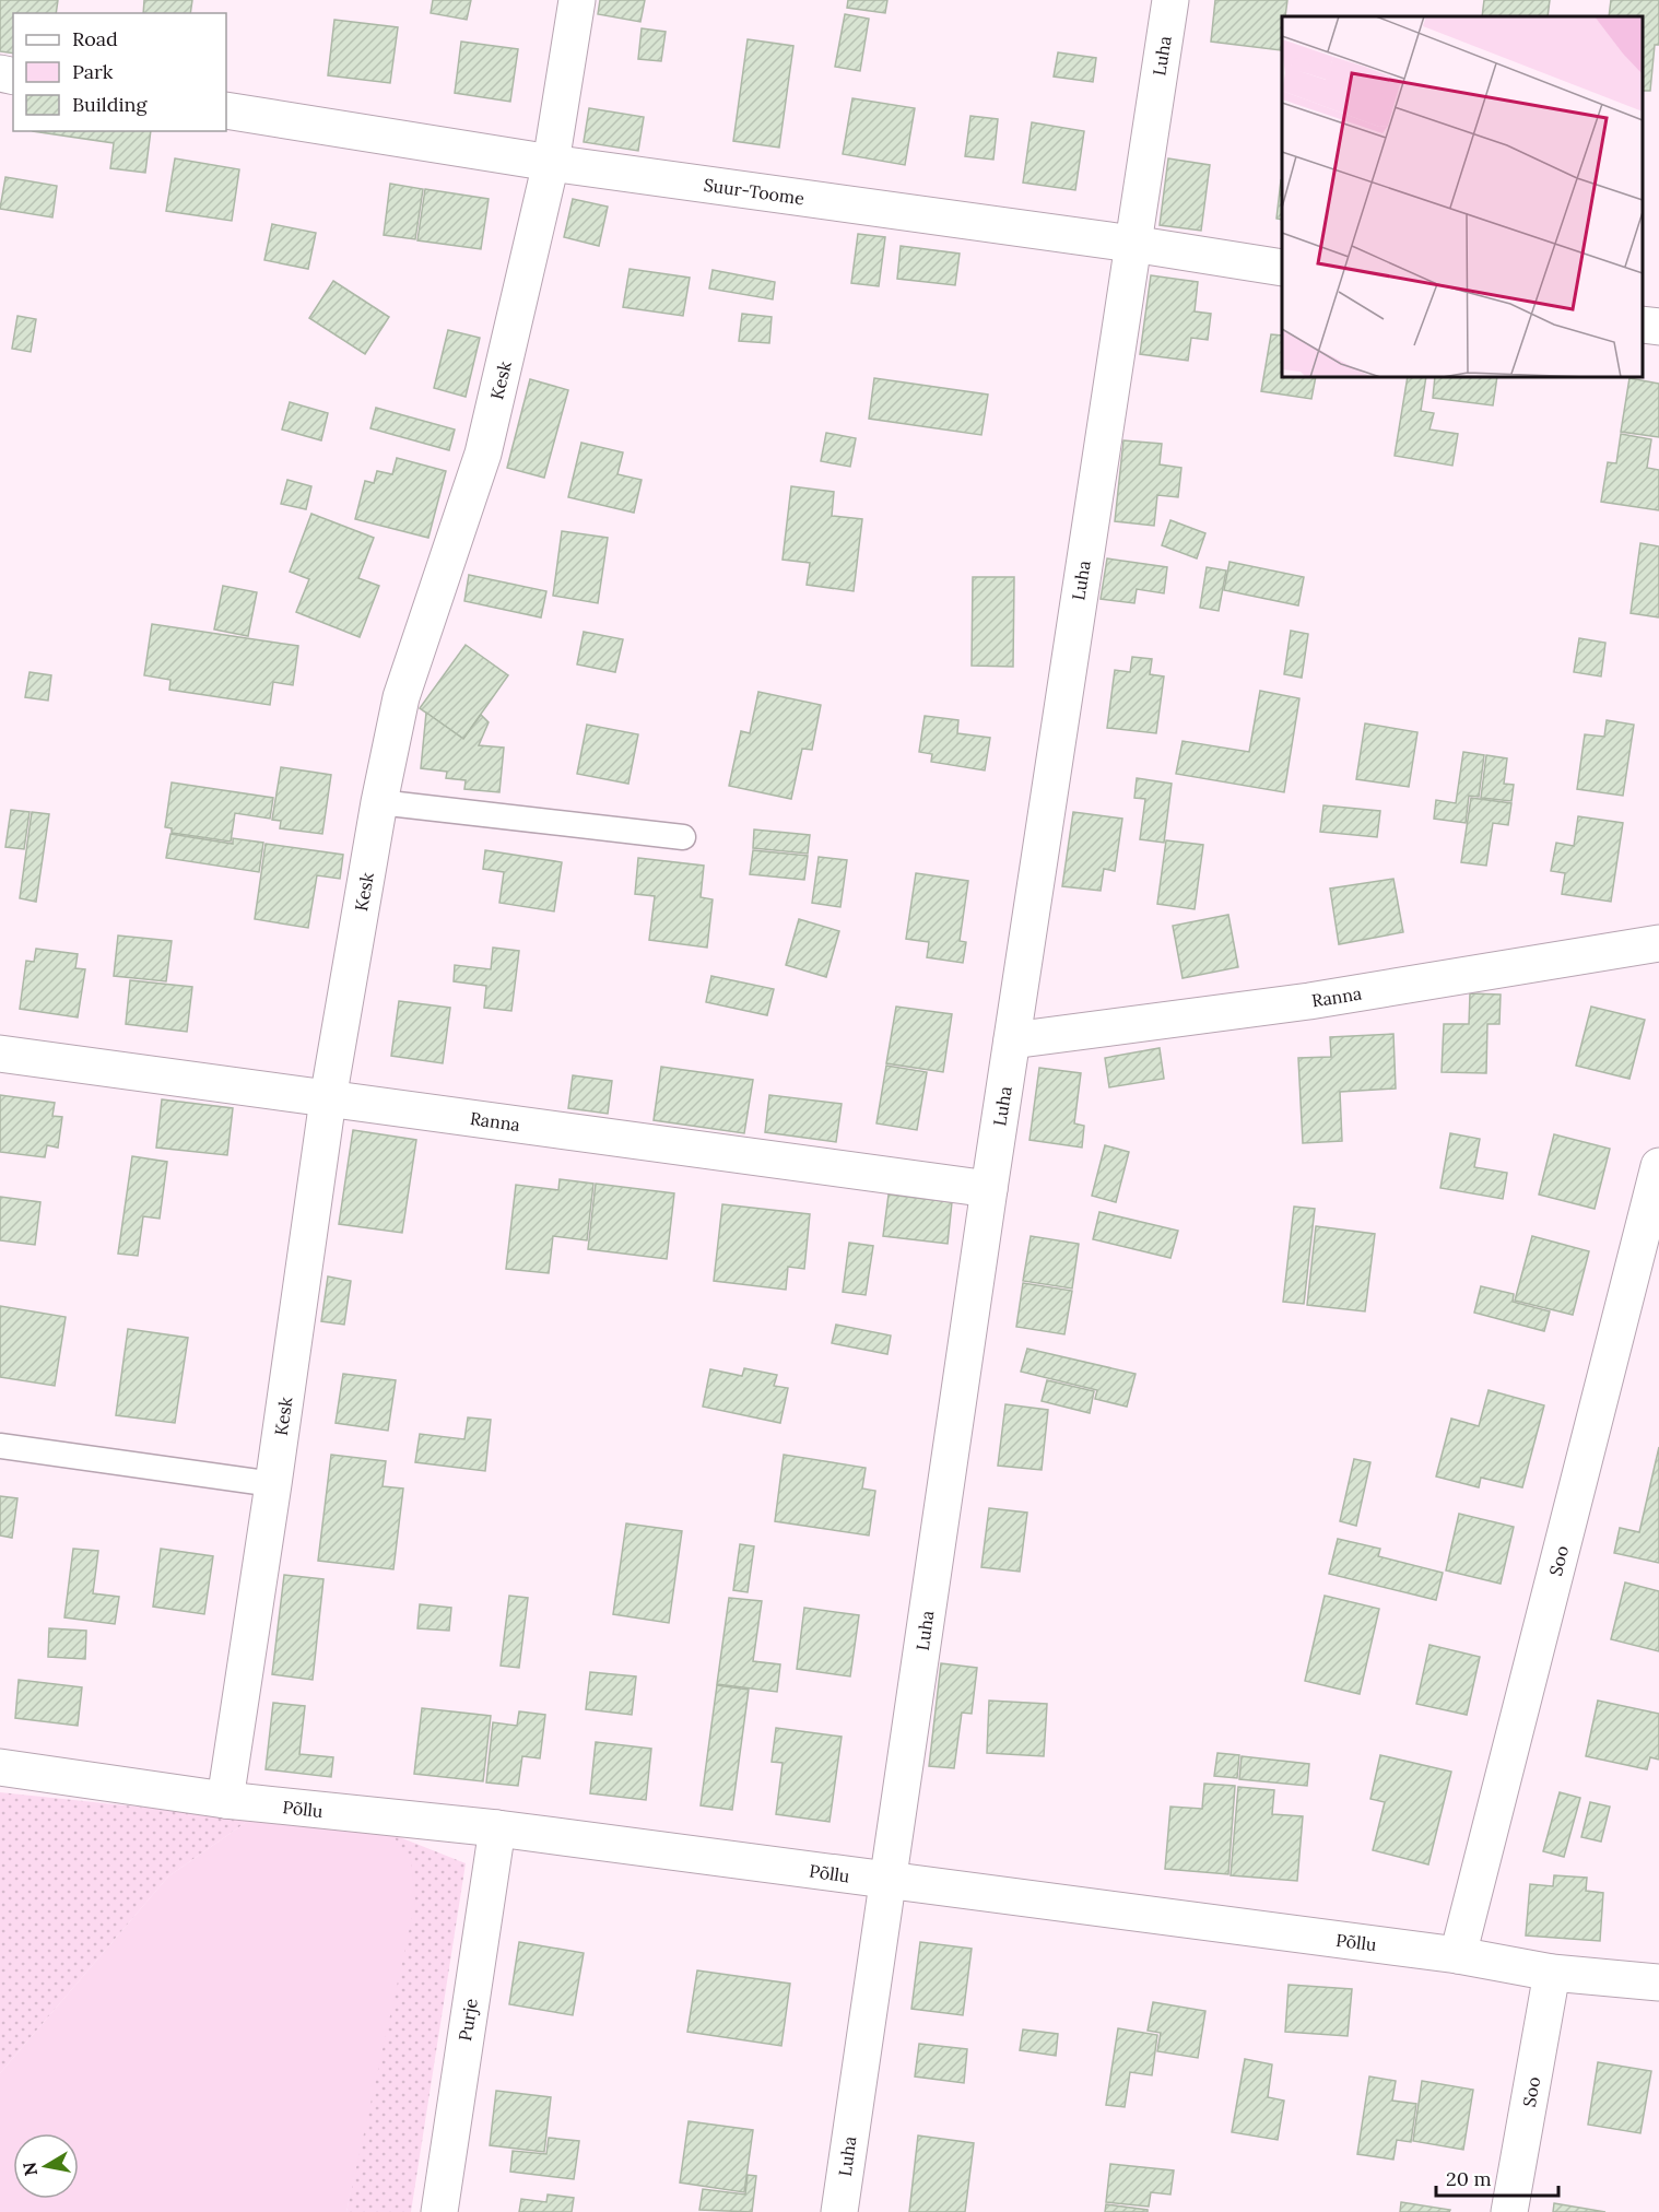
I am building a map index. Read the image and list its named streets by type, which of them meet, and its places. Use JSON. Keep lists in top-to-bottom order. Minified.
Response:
{"streets":{"street":["Luha","Suur-Toome","Kesk","Ranna","Soo","Põllu","Purje"]},"crossings":[["Luha","Suur-Toome"],["Luha","Ranna"],["Luha","Põllu"],["Suur-Toome","Kesk"],["Kesk","Ranna"],["Kesk","Põllu"],["Soo","Põllu"],["Põllu","Purje"]],"legend":["Road","Park","Building"],"scale_bar":"20 m","north":"left"}
